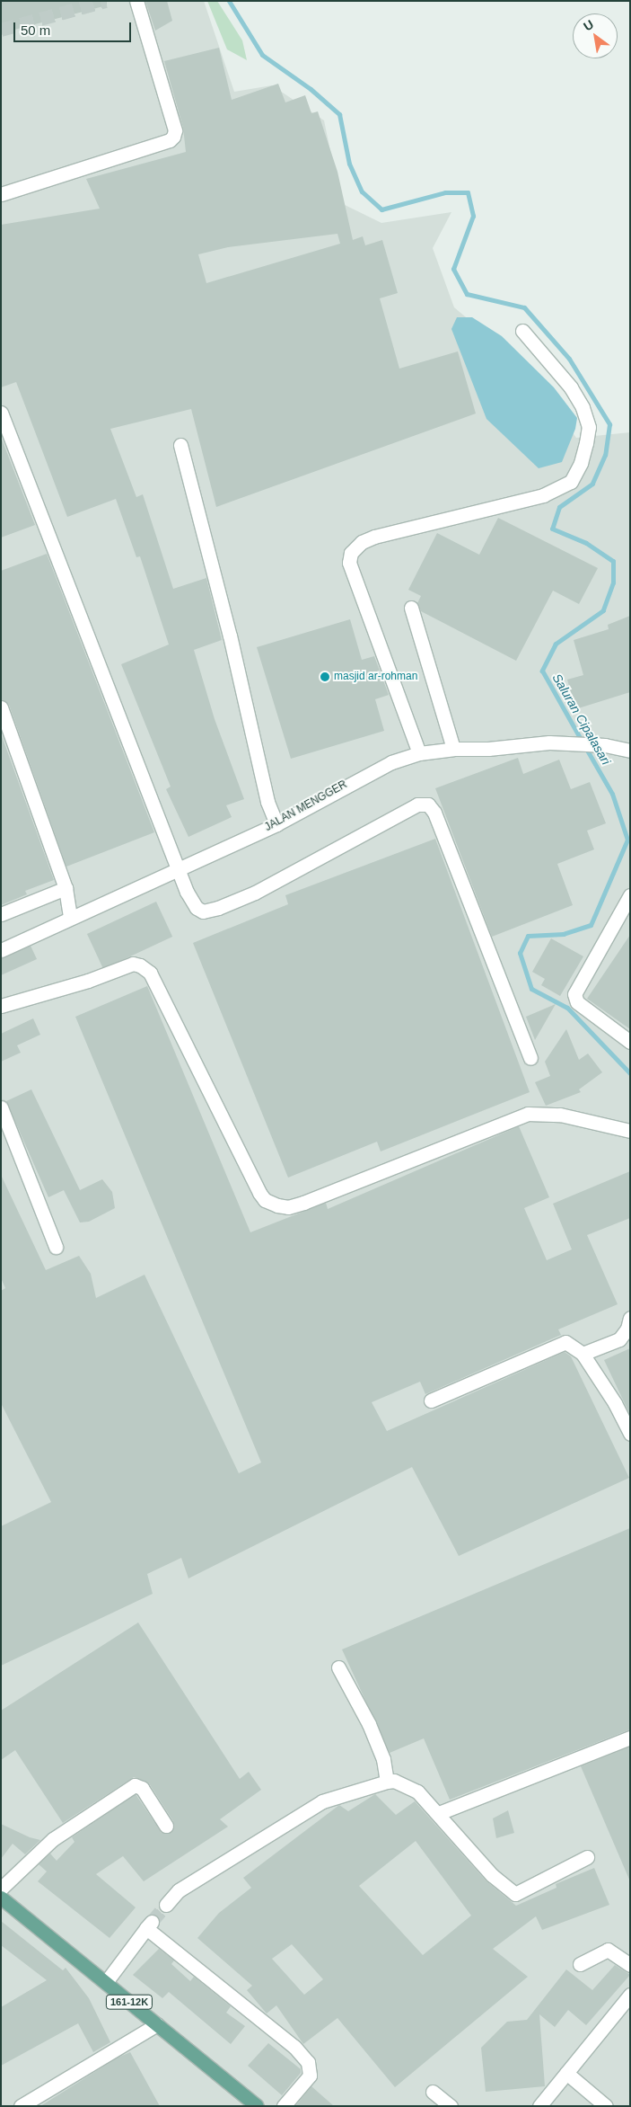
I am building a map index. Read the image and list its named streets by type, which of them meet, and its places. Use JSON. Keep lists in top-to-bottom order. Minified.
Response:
{"streets":{"main road":["161-12K"],"street":["JALAN MENGGER"]},"water":["Saluran Cipalasari"],"places":["masjid ar-rohman"],"scale_bar":"50 m","north":"top left"}
